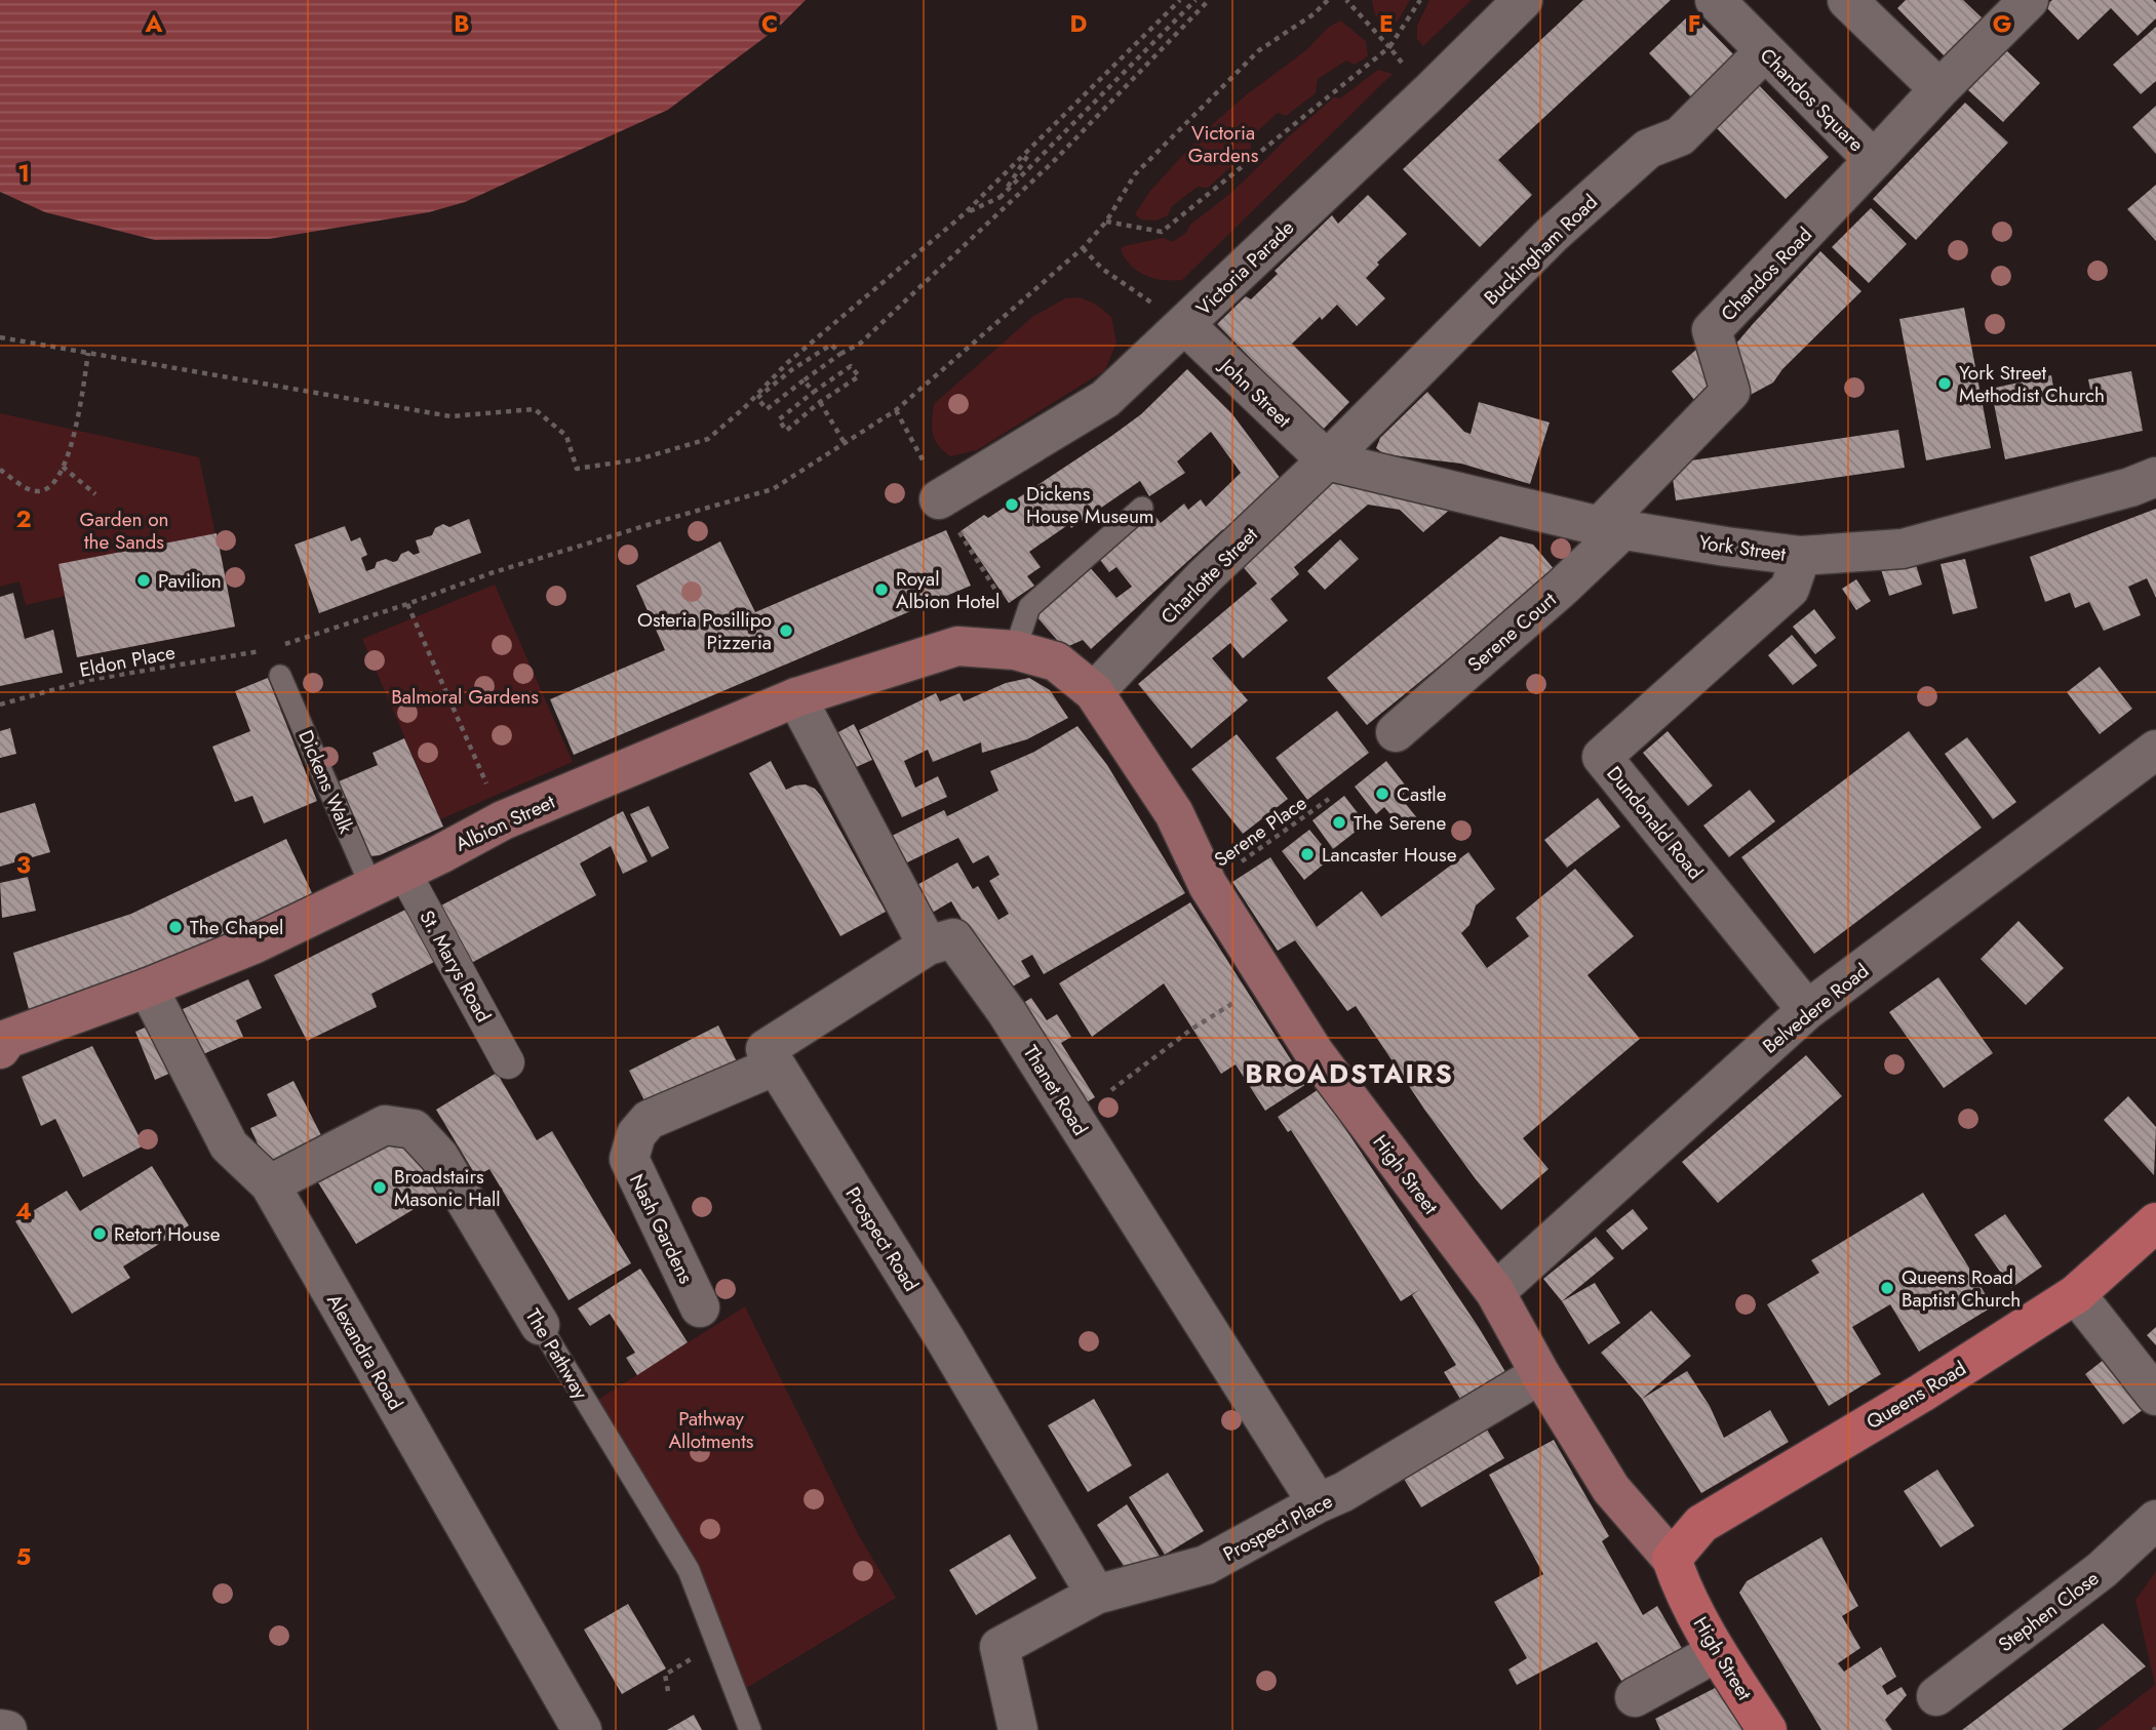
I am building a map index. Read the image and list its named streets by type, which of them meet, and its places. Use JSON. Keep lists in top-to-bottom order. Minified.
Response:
{"streets":{"main road":["Albion Street","High Street","Queens Road"],"street":["Chandos Square","Buckingham Road","Victoria Parade","Chandos Road","John Street","York Street","Charlotte Street","Serene Court","Dundonald Road","St. Marys Road","Belvedere Road","Thanet Road","Nash Gardens","Prospect Road","Alexandra Road","The Pathway","Prospect Place","Stephen Close"],"lane":["Dickens Walk"],"path":["Eldon Place","Serene Place"]},"crossings":[["Chandos Square","Buckingham Road"],["Chandos Square","Chandos Road"],["Buckingham Road","John Street"],["Buckingham Road","York Street"],["Buckingham Road","Charlotte Street"],["Victoria Parade","John Street"],["Chandos Road","York Street"],["Chandos Road","Serene Court"],["John Street","York Street"],["John Street","Charlotte Street"],["York Street","Charlotte Street"],["York Street","Serene Court"],["York Street","Dundonald Road"],["Charlotte Street","High Street"],["Dickens Walk","Albion Street"],["Dickens Walk","St. Marys Road"],["Albion Street","St. Marys Road"],["Albion Street","High Street"],["Albion Street","Alexandra Road"],["Dundonald Road","Belvedere Road"],["Serene Place","High Street"],["Belvedere Road","High Street"],["Thanet Road","Prospect Place"],["High Street","Queens Road"],["High Street","Prospect Place"],["Nash Gardens","Prospect Road"],["Prospect Road","Prospect Place"],["Alexandra Road","The Pathway"]],"districts":["BROADSTAIRS"],"parks":["Victoria Gardens","Garden on the Sands","Balmoral Gardens","Pathway Allotments"],"places":["York Street Methodist Church","Dickens House Museum","Pavilion","Royal Albion Hotel","Osteria Posillipo Pizzeria","Castle","The Serene","Lancaster House","The Chapel","Broadstairs Masonic Hall","Retort House","Queens Road Baptist Church"],"grid":{"columns":["A","B","C","D","E","F","G"],"rows":["1","2","3","4","5"]}}
